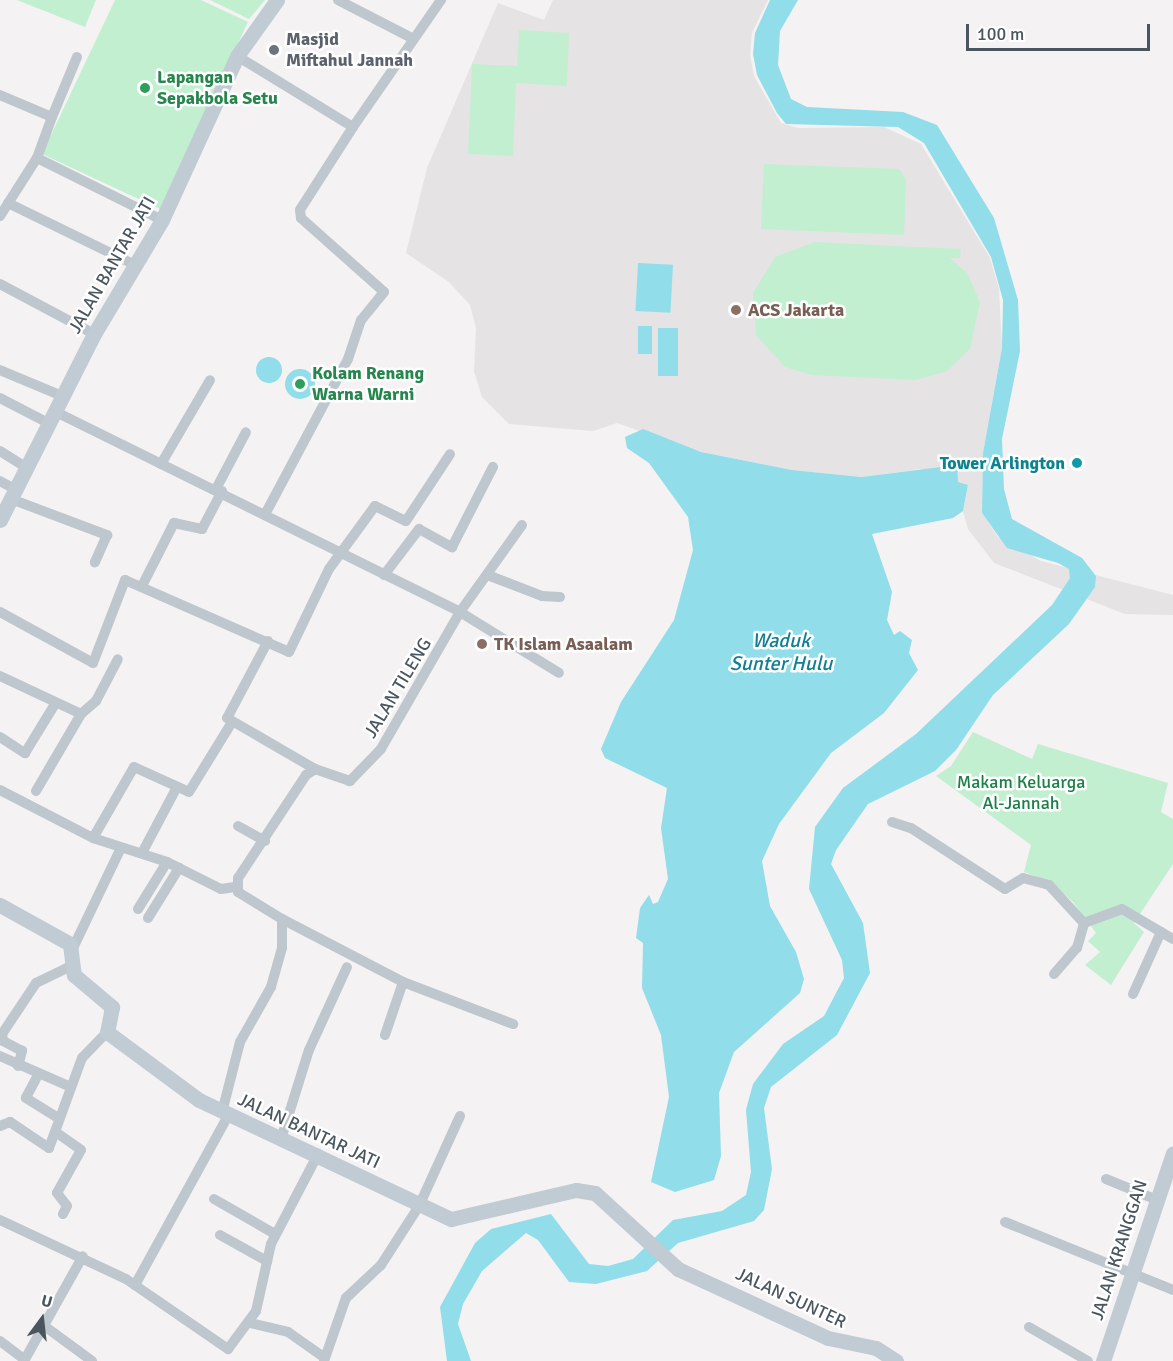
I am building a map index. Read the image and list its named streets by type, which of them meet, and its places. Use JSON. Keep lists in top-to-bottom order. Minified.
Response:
{"streets":{"street":["JALAN BANTAR JATI","JALAN TILENG","JALAN KRANGGAN","JALAN SUNTER"]},"crossings":[["JALAN BANTAR JATI","JALAN SUNTER"]],"water":["Waduk Sunter Hulu"],"parks":["Makam Keluarga Al-Jannah"],"places":["Masjid Miftahul Jannah","Lapangan Sepakbola Setu","ACS Jakarta","Kolam Renang Warna Warni","Tower Arlington","TK Islam Asaalam"],"scale_bar":"100 m","north":"top"}
